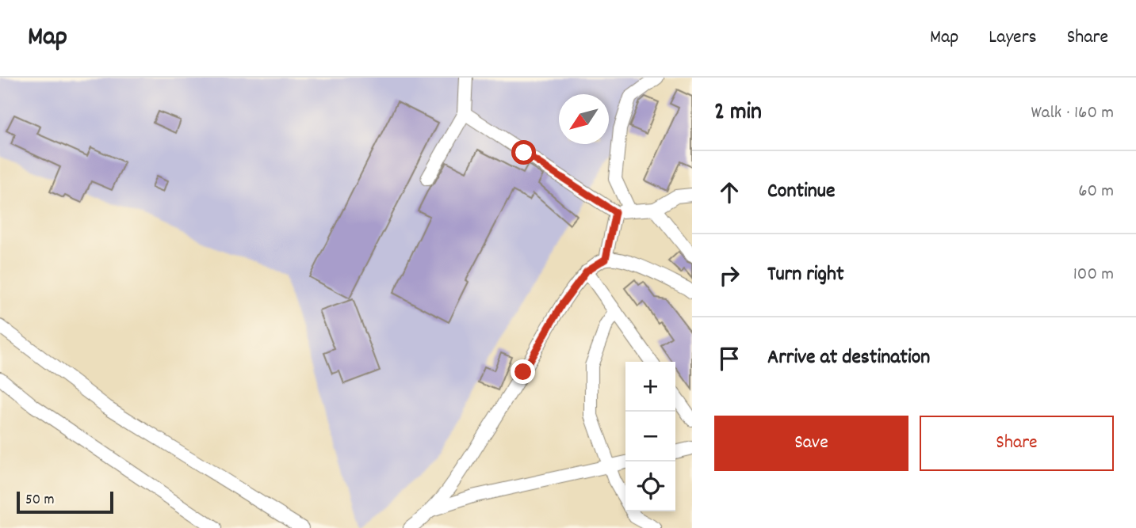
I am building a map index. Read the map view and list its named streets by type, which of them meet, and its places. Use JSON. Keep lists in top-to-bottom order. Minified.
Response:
{"scale_bar":"50 m","north":"bottom left","page":{"header":"Map","nav":["Map","Layers","Share"],"heading":["2 min","Walk · 160 m"],"list":[["Continue","60 m"],["Turn right","100 m"],"Arrive at destination"],"map_buttons":["+","−"],"buttons":["Save","Share"],"scale":"50 m"}}
